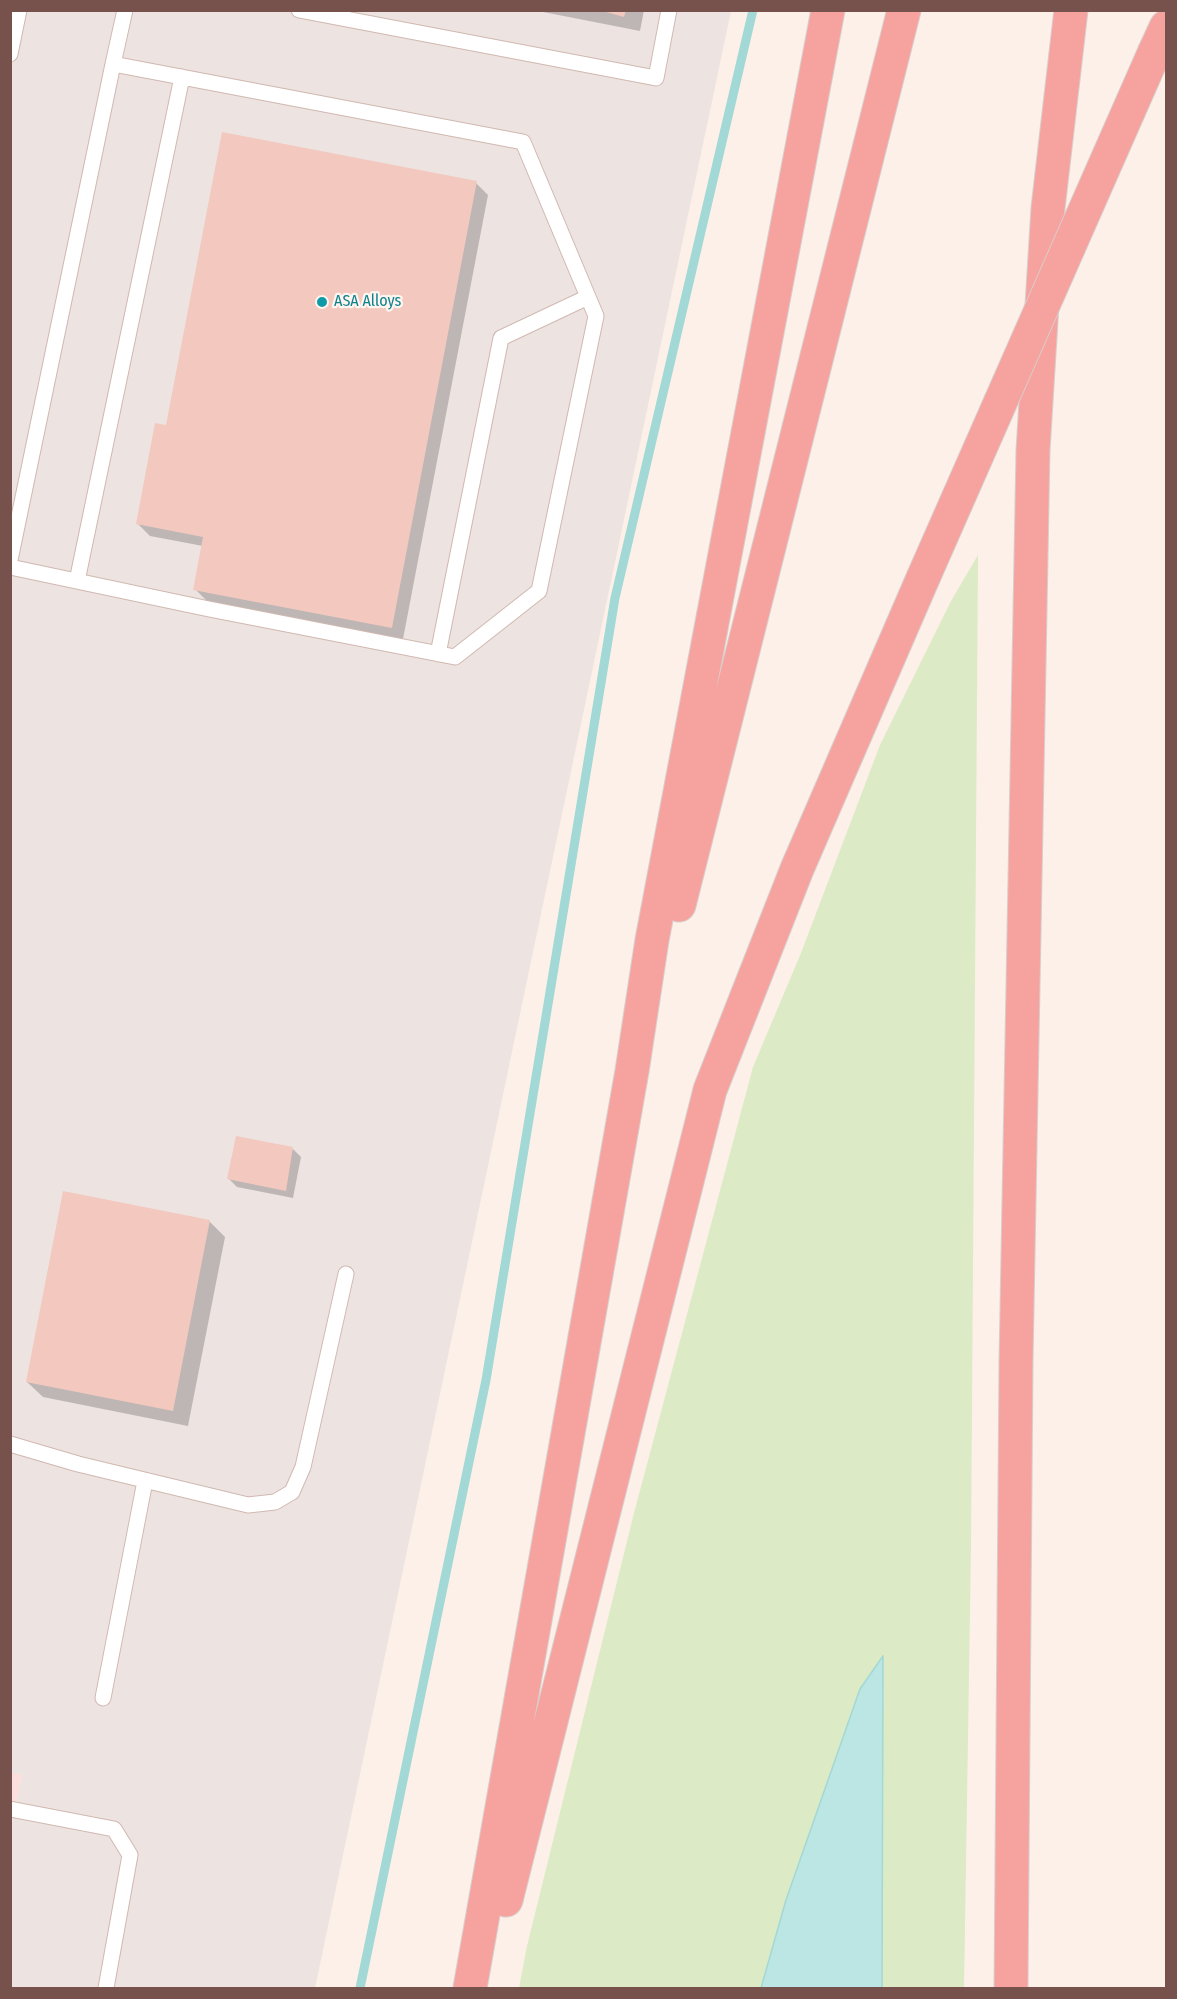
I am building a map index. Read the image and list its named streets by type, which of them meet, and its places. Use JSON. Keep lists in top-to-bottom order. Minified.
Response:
{"places":["ASA Alloys"]}
